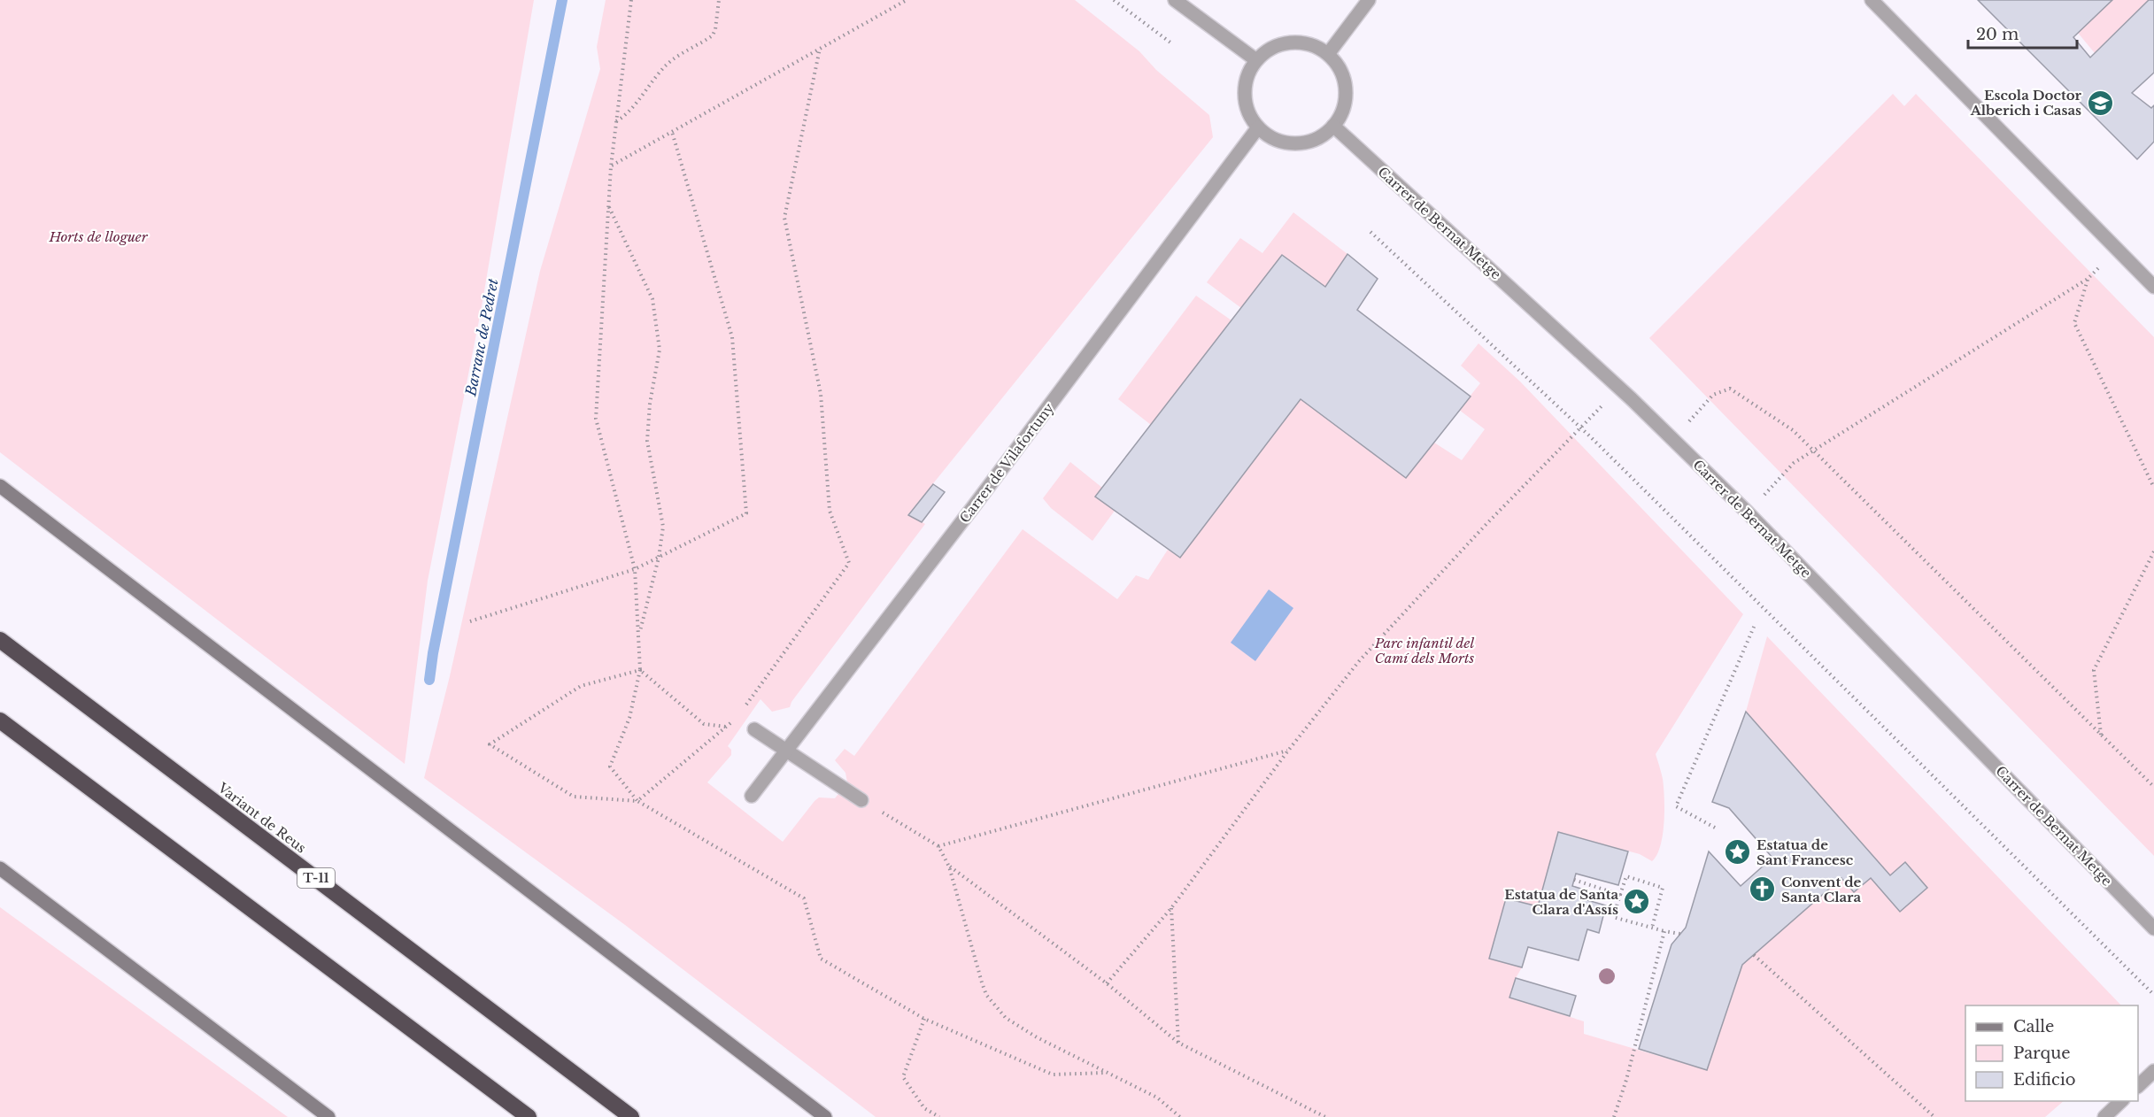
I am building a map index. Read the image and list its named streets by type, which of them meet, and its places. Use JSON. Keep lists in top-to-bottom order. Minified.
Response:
{"streets":{"highway":["Variant de Reus","T-11"],"street":["Carrer de Bernat Metge","Carrer de Vilafortuny"]},"crossings":[["Carrer de Bernat Metge","Carrer de Vilafortuny"]],"water":["Barranc de Pedret"],"parks":["Horts de lloguer","Parc infantil del Camí dels Morts"],"places":{"school or university":["Escola Doctor Alberich i Casas"],"place":["Estatua de Sant Francesc","Estatua de Santa Clara d'Assís"],"church":["Convent de Santa Clara"]},"legend":["Calle","Parque","Edificio"],"scale_bar":"20 m"}
